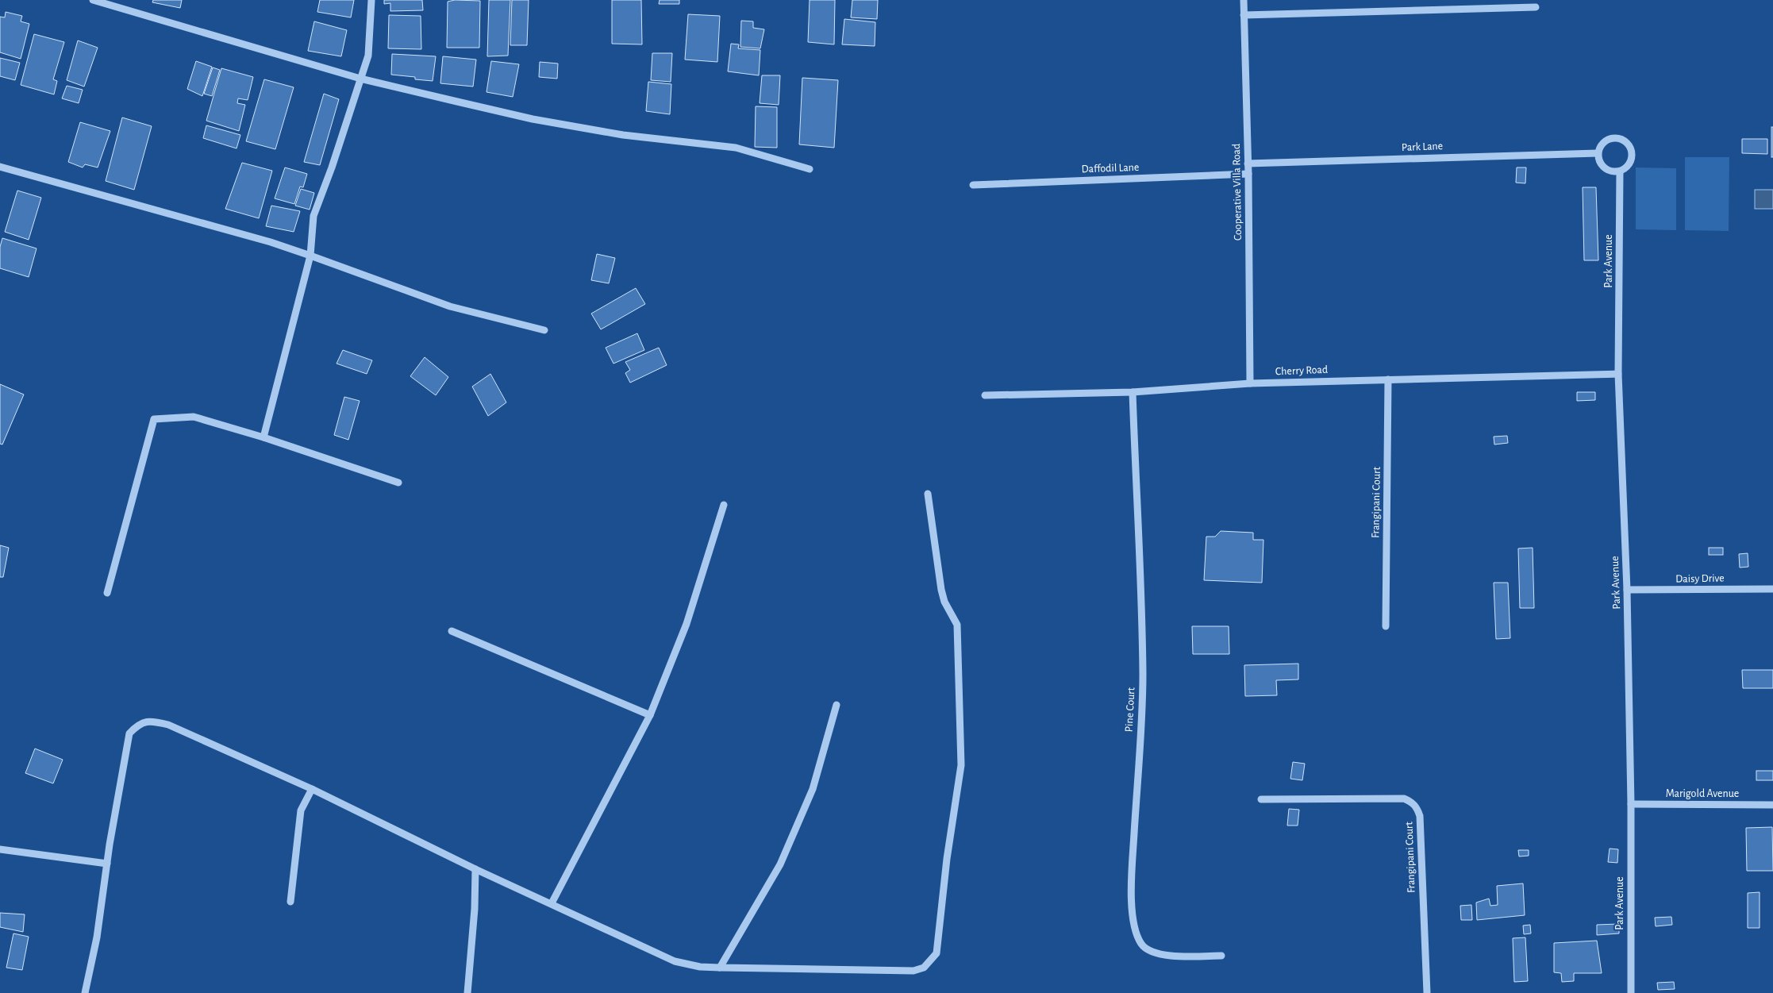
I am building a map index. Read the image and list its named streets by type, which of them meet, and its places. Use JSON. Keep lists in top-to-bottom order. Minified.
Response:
{"streets":{"street":["Park Lane","Daffodil Lane","Cooperative Villa Road","Park Avenue","Cherry Road","Frangipani Court","Daisy Drive","Pine Court","Marigold Avenue"]},"crossings":[["Park Lane","Cooperative Villa Road"],["Park Lane","Park Avenue"],["Daffodil Lane","Cooperative Villa Road"],["Cooperative Villa Road","Cherry Road"],["Park Avenue","Cherry Road"],["Park Avenue","Daisy Drive"],["Park Avenue","Marigold Avenue"],["Cherry Road","Frangipani Court"],["Cherry Road","Pine Court"]]}
